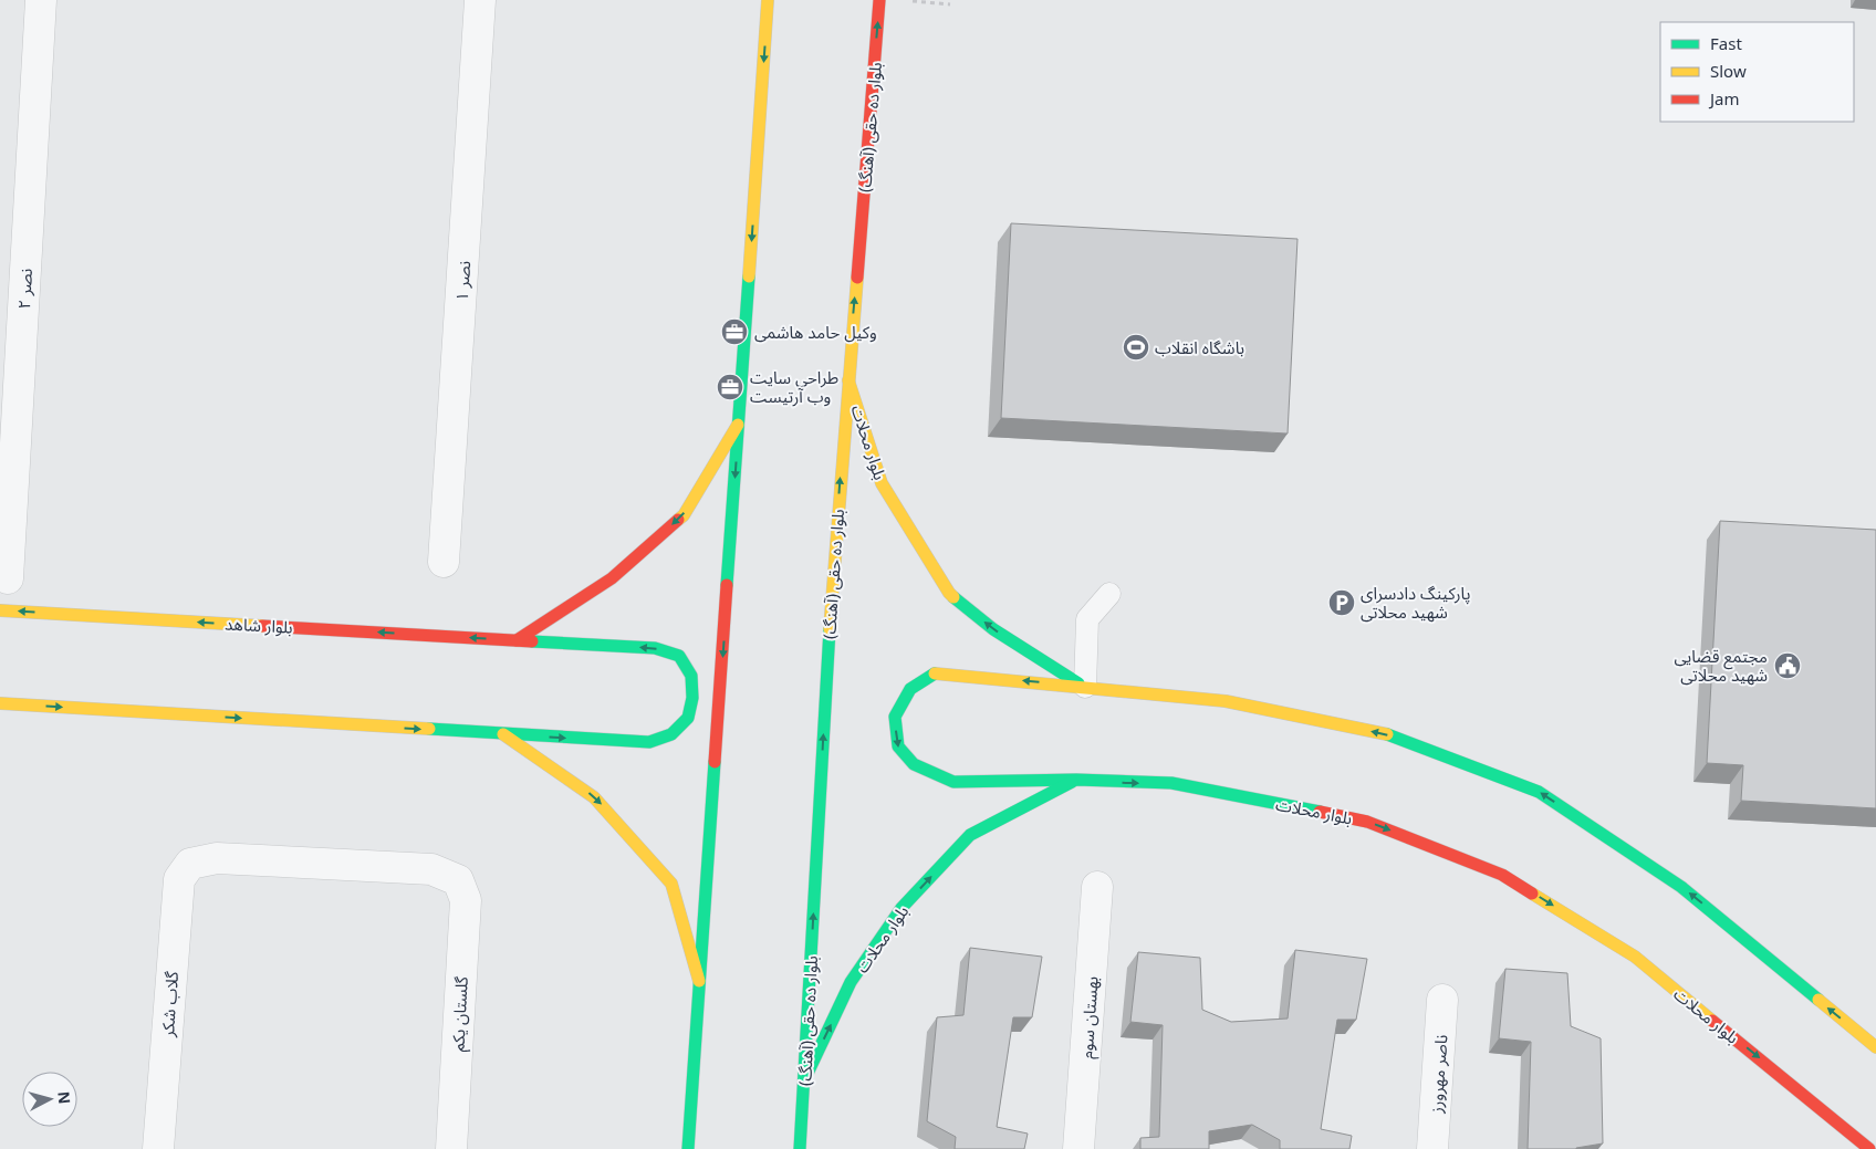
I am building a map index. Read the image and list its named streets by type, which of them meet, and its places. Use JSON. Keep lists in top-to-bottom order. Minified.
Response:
{"streets":{"main road":["بلوار ده حقی (آهنگ)","بلوار محلات","بلوار شاهد"],"street":["نصر ۱","نصر ۲","گلاب شکر","گلستان یکم","بهستان سوم","ناصر مهرورز"]},"crossings":[["بلوار ده حقی (آهنگ)","بلوار محلات"],["گلاب شکر","گلستان یکم"]],"places":{"office":["وکیل حامد هاشمی","طراحی سایت وب آرتیست"],"sports":["باشگاه انقلاب"],"parking":["پارکینگ دادسرای شهید محلاتی"],"public building":["مجتمع قضایی شهید محلاتی"]},"legend":["Fast","Slow","Jam"],"north":"right"}
